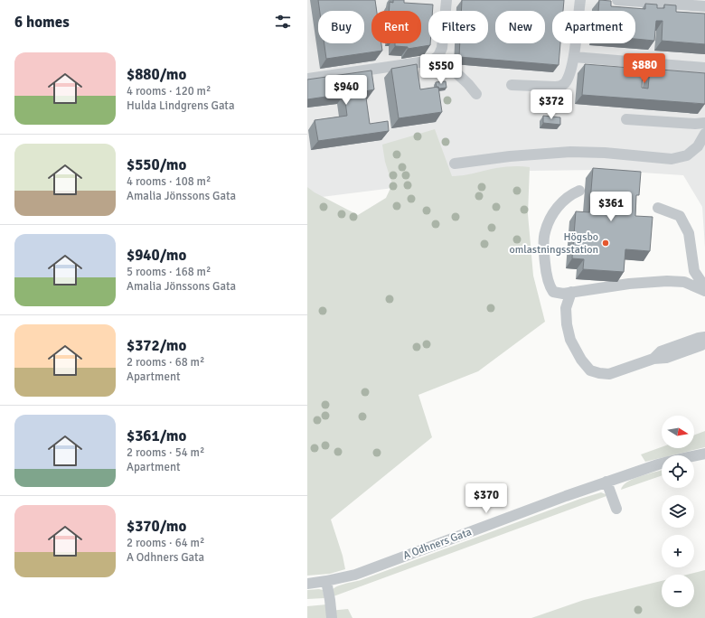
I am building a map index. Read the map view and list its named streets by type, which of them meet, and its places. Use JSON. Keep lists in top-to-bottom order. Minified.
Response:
{"streets":{"street":["A Odhners Gata"]},"places":["Högsbo omlastningsstation"],"north":"right","page":{"heading":"6 homes","chip":["Buy","Rent","Filters","New","Apartment"],"list":[{"name":"$880/mo","note":"4 rooms · 120 m² · Hulda Lindgrens Gata"},{"name":"$550/mo","note":"4 rooms · 108 m² · Amalia Jönssons Gata"},{"name":"$940/mo","note":"5 rooms · 168 m² · Amalia Jönssons Gata"},{"name":"$372/mo","note":"2 rooms · 68 m² · Apartment"},{"name":"$361/mo","note":"2 rooms · 54 m² · Apartment"},{"name":"$370/mo","note":"2 rooms · 64 m² · A Odhners Gata"}],"price":["$880","$550","$940","$372","$361","$370"],"map_buttons":["+","−"]}}
